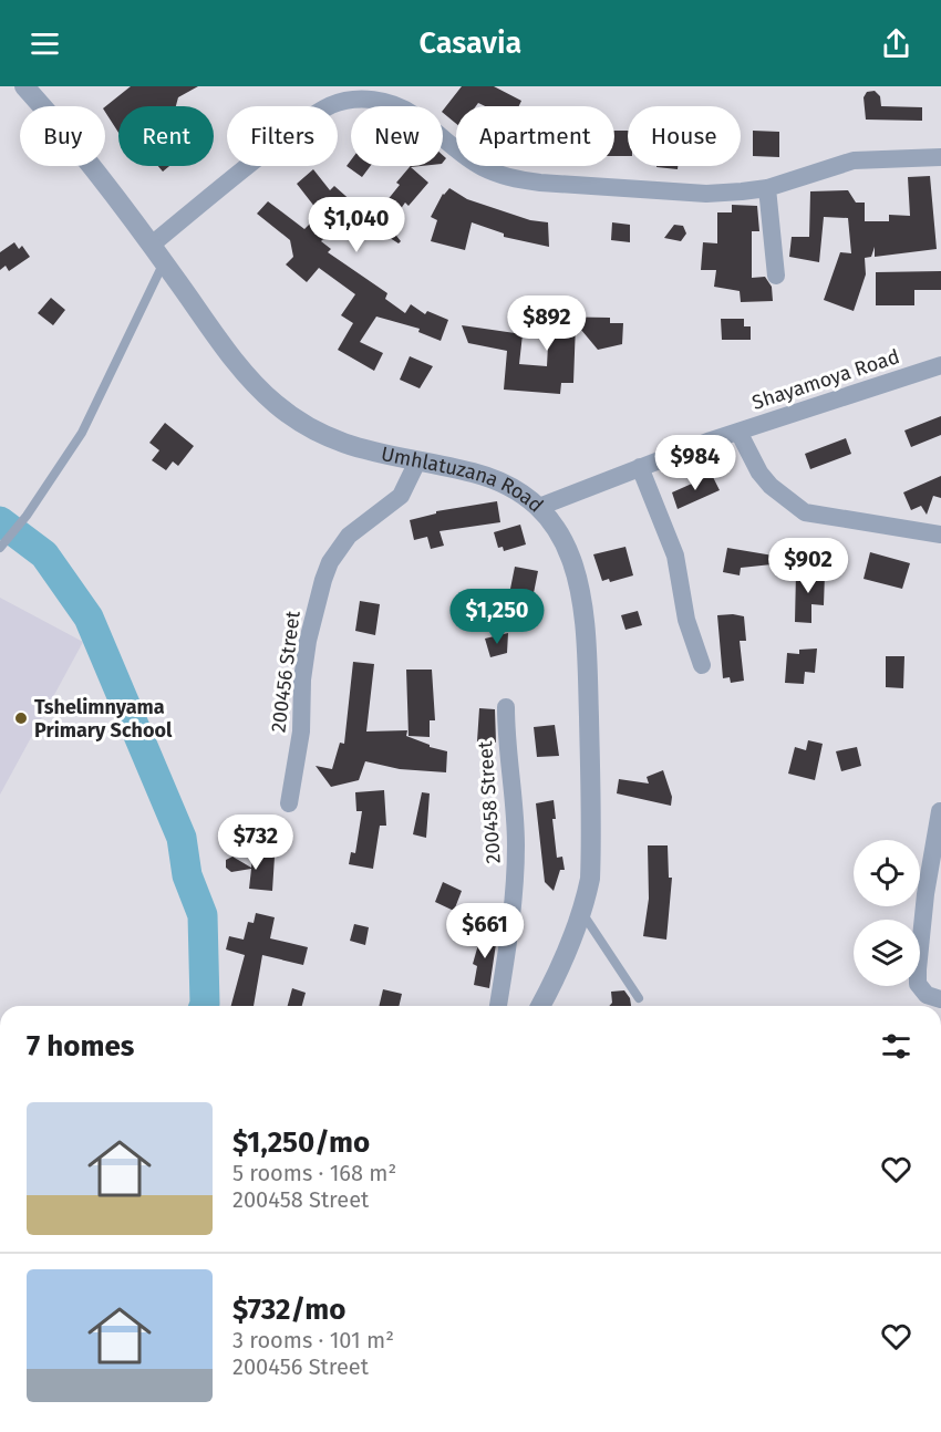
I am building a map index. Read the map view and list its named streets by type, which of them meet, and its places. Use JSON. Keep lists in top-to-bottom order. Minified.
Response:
{"streets":{"street":["Shayamoya Road","Umhlatuzana Road","200456 Street","200458 Street"]},"crossings":[["Shayamoya Road","Umhlatuzana Road"],["Umhlatuzana Road","200456 Street"]],"places":["Tshelimnyama Primary School"],"page":{"header":"Casavia","chip":["Buy","Rent","Filters","New","Apartment","House"],"price":["$1,040","$892","$984","$902","$1,250","$732","$661"],"heading":"7 homes","list":[{"name":"$1,250/mo","note":"5 rooms · 168 m² · 200458 Street"},{"name":"$732/mo","note":"3 rooms · 101 m² · 200456 Street"}]}}
